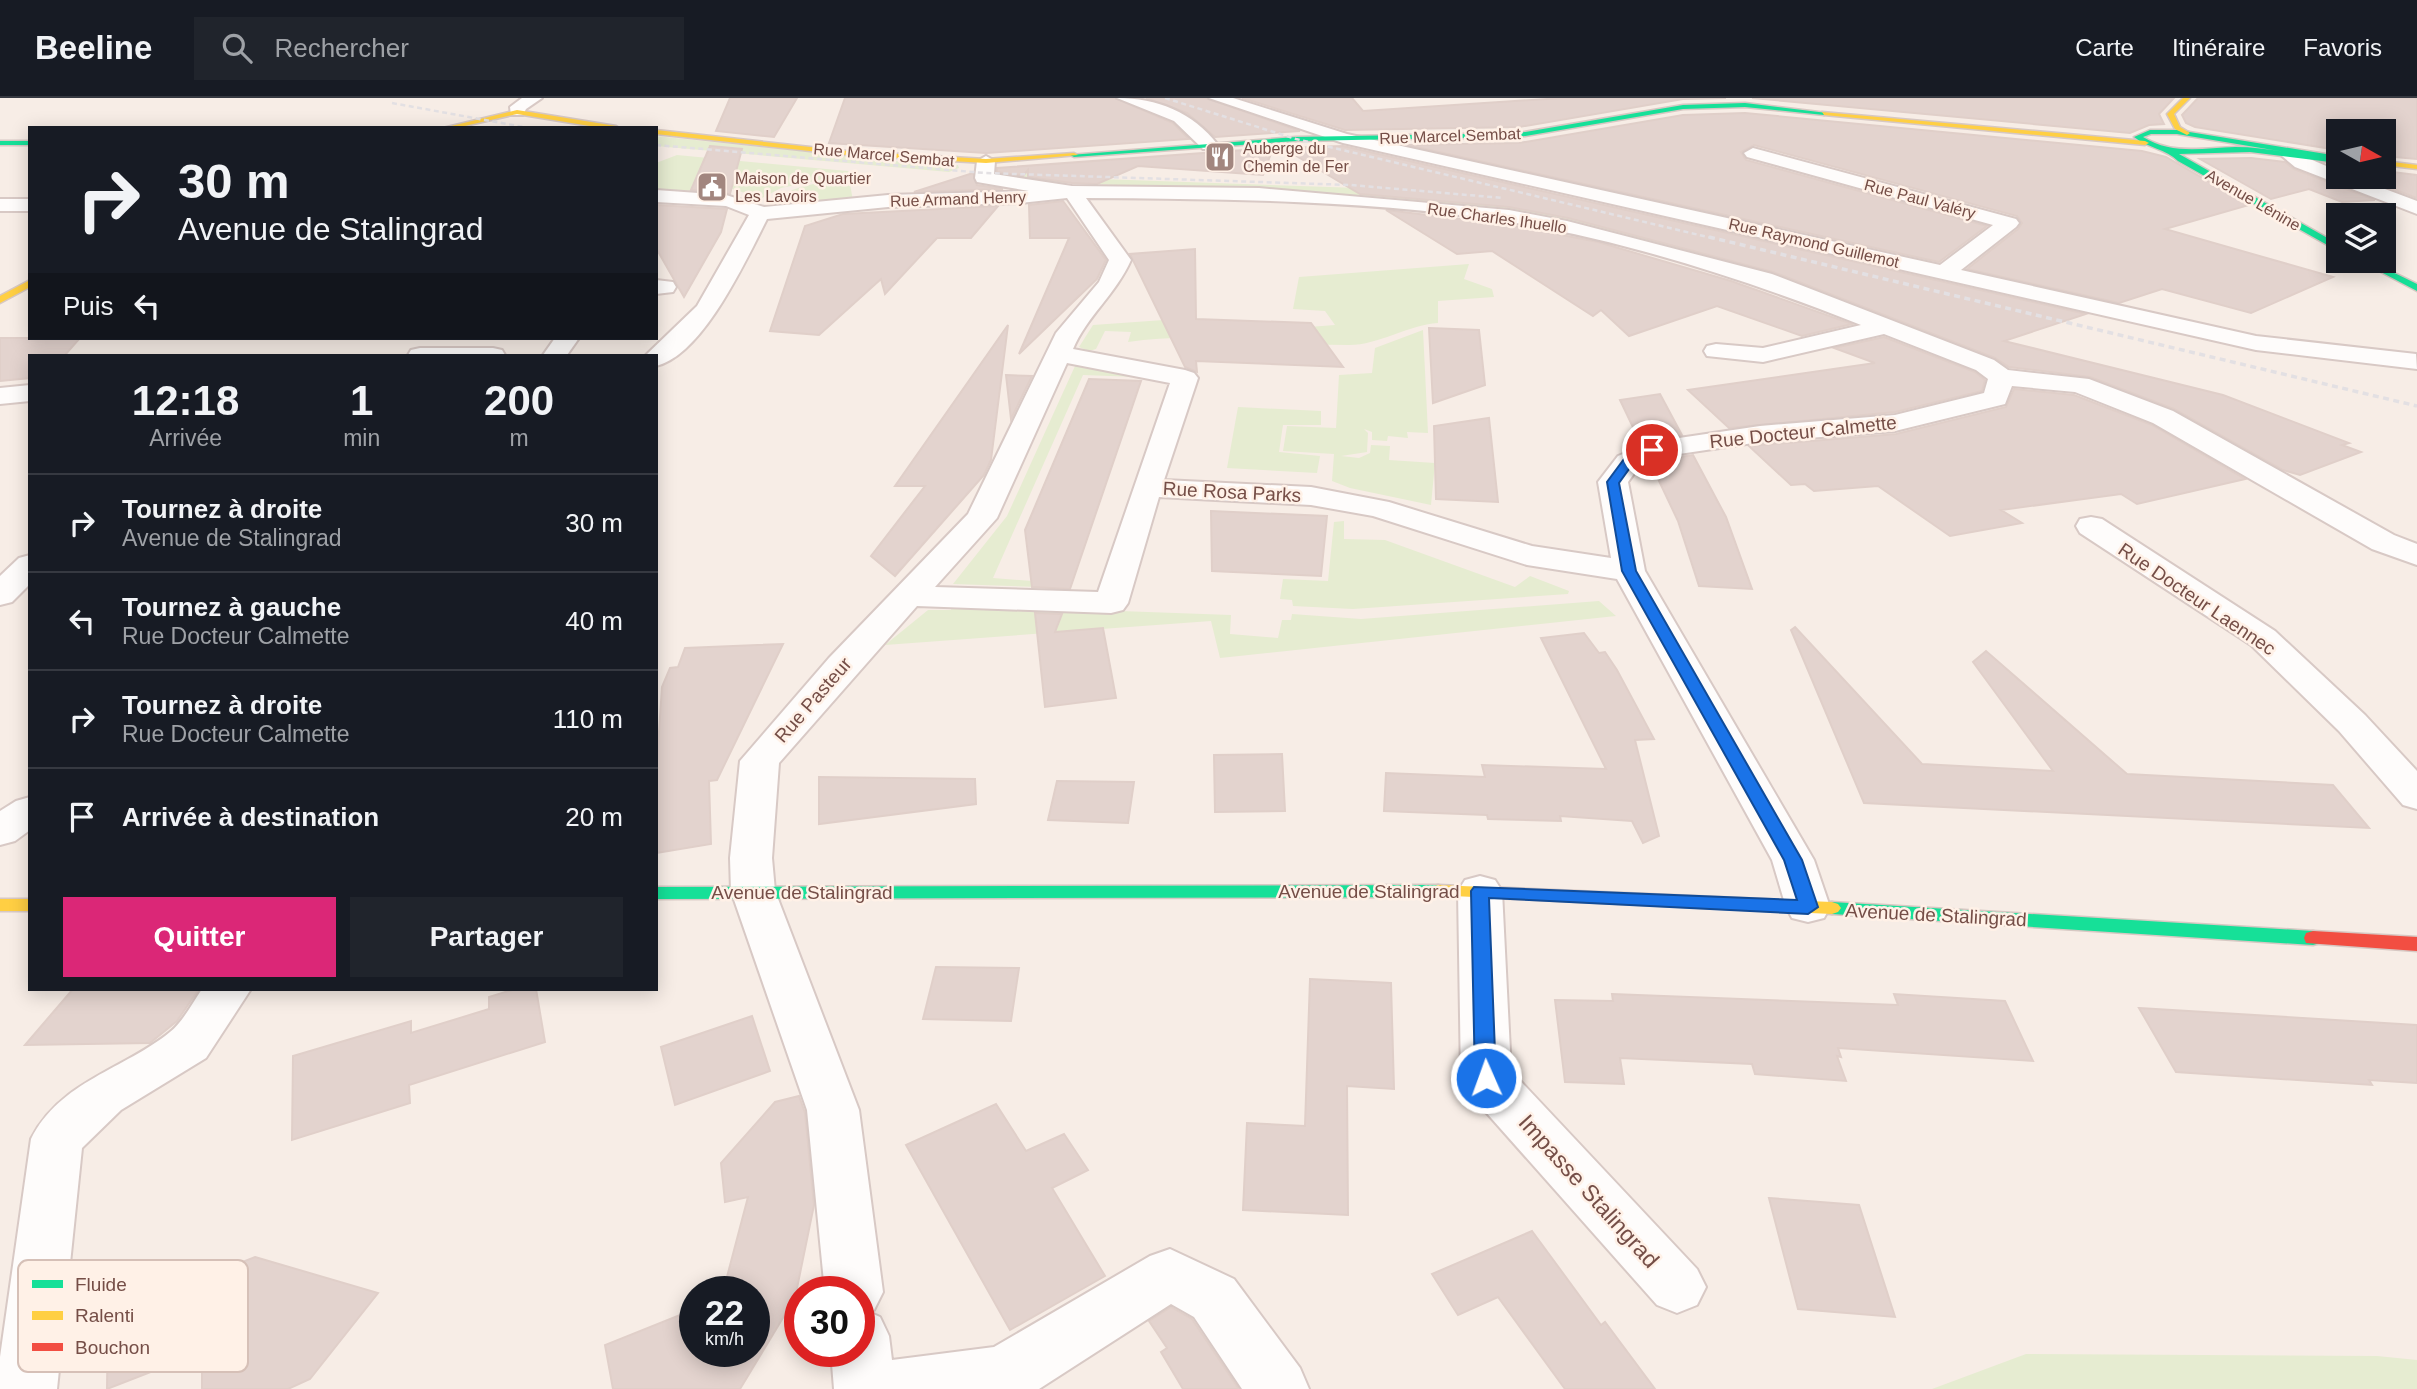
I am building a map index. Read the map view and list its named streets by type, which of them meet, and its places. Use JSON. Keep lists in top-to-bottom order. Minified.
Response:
{"streets":{"street":["Rue Marcel Sembat","Rue Armand Henry","Rue Paul Valéry","Avenue Lénine","Rue Charles Ihuello","Rue Raymond Guillemot","Rue Docteur Calmette","Rue Rosa Parks","Rue Docteur Laennec","Rue Pasteur","Avenue de Stalingrad","Impasse Stalingrad"]},"crossings":[["Rue Marcel Sembat","Rue Charles Ihuello"],["Rue Marcel Sembat","Rue Raymond Guillemot"],["Rue Armand Henry","Rue Charles Ihuello"],["Rue Armand Henry","Rue Pasteur"],["Rue Paul Valéry","Rue Raymond Guillemot"],["Rue Charles Ihuello","Rue Docteur Calmette"],["Rue Charles Ihuello","Rue Pasteur"],["Rue Docteur Calmette","Rue Rosa Parks"],["Rue Docteur Calmette","Avenue de Stalingrad"],["Rue Rosa Parks","Rue Pasteur"],["Rue Pasteur","Avenue de Stalingrad"],["Avenue de Stalingrad","Impasse Stalingrad"]],"places":{"restaurant":["Auberge du Chemin de Fer"],"public building":["Maison de Quartier Les Lavoirs"]},"legend":["Fluide","Ralenti","Bouchon"],"north":"right","page":{"header":"Beeline","search":"Rechercher","nav":["Carte","Itinéraire","Favoris"],"turn":["30 m","Avenue de Stalingrad"],"then":"Puis","eta":["12:18","Arrivée","1","min","200","m"],"list":[{"name":"Tournez à droite","note":"Avenue de Stalingrad","value":"30 m"},{"name":"Tournez à gauche","note":"Rue Docteur Calmette","value":"40 m"},{"name":"Tournez à droite","note":"Rue Docteur Calmette","value":"110 m"},{"name":"Arrivée à destination","value":"20 m"}],"buttons":["Quitter","Partager"],"speed":"22 km/h","limit":"30"}}
